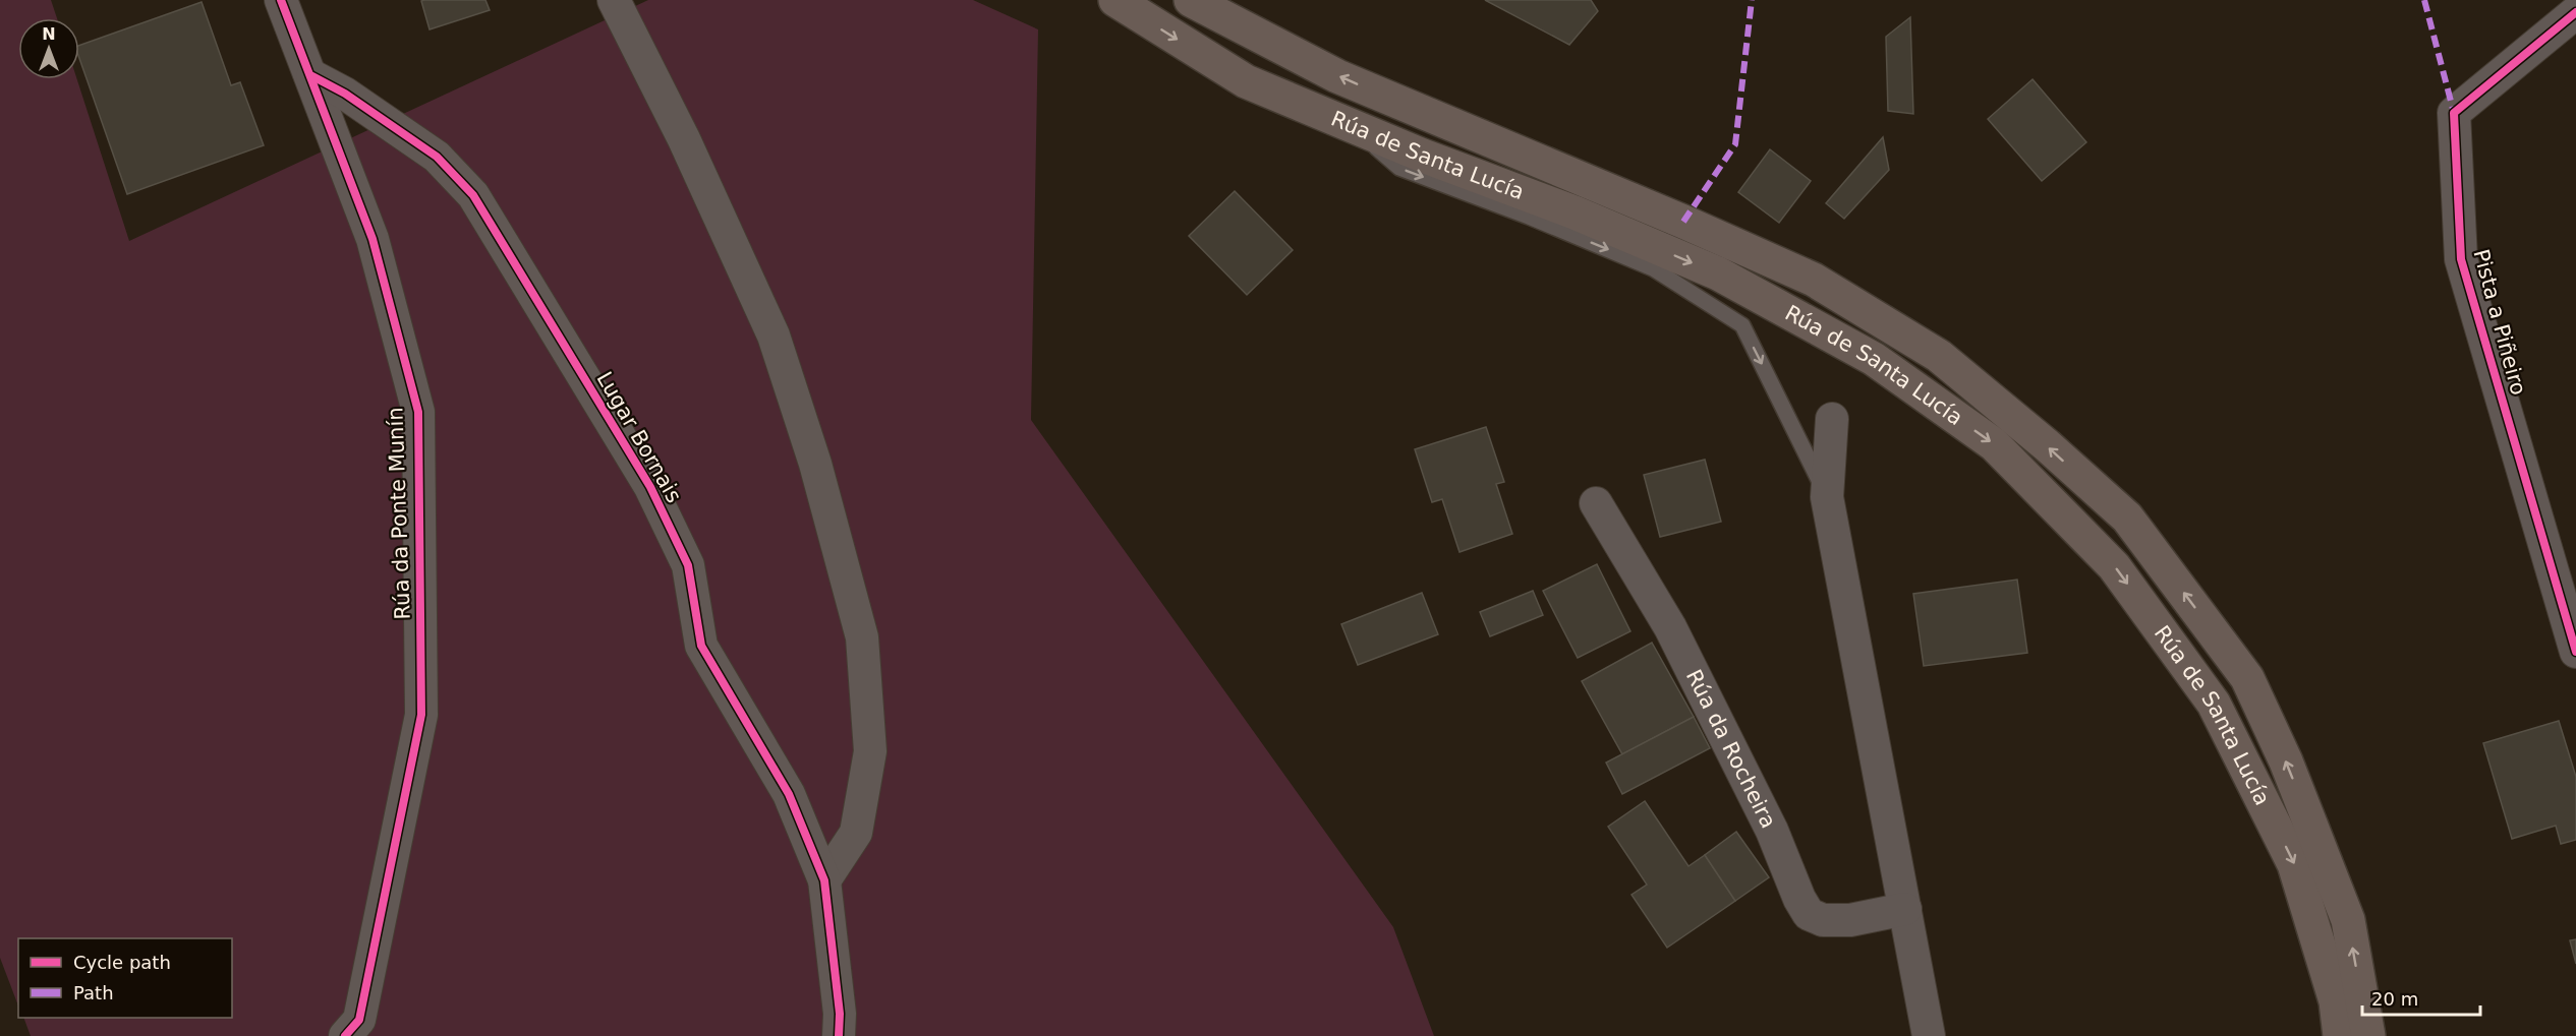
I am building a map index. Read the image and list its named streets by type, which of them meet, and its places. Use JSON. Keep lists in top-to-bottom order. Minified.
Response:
{"streets":{"highway":["Rúa de Santa Lucía"],"street":["Pista a Piñeiro","Lugar Bornais","Rúa da Ponte Munín","Rúa da Rocheira"]},"crossings":[["Lugar Bornais","Rúa da Ponte Munín"]],"legend":["Cycle path","Path"],"scale_bar":"20 m","north":"top"}
